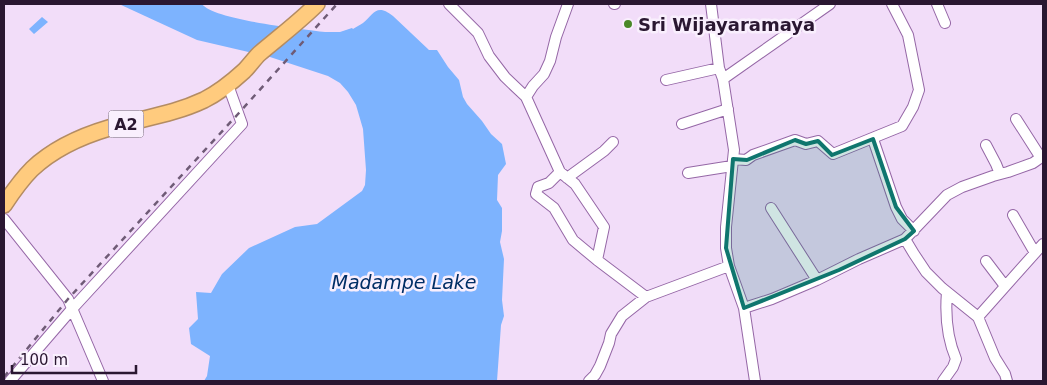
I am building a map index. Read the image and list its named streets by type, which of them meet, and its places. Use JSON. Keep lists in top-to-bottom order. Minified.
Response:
{"streets":{"highway":["A2"]},"water":["Madampe Lake"],"places":["Sri Wijayaramaya"],"scale_bar":"100 m"}
